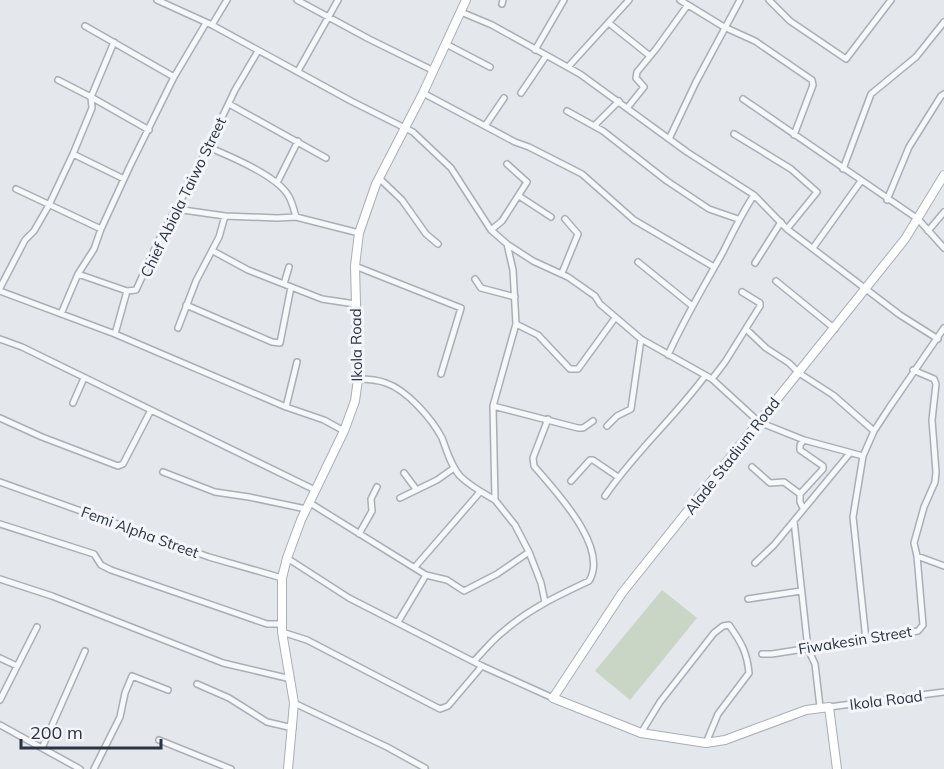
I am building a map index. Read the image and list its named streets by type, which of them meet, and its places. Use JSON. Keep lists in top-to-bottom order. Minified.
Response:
{"streets":{"street":["Chief Abiola Taiwo Street","Ikola Road","Alade Stadium Road","Femi Alpha Street","Fiwakesin Street"]},"crossings":[["Ikola Road","Femi Alpha Street"]],"scale_bar":"200 m"}
